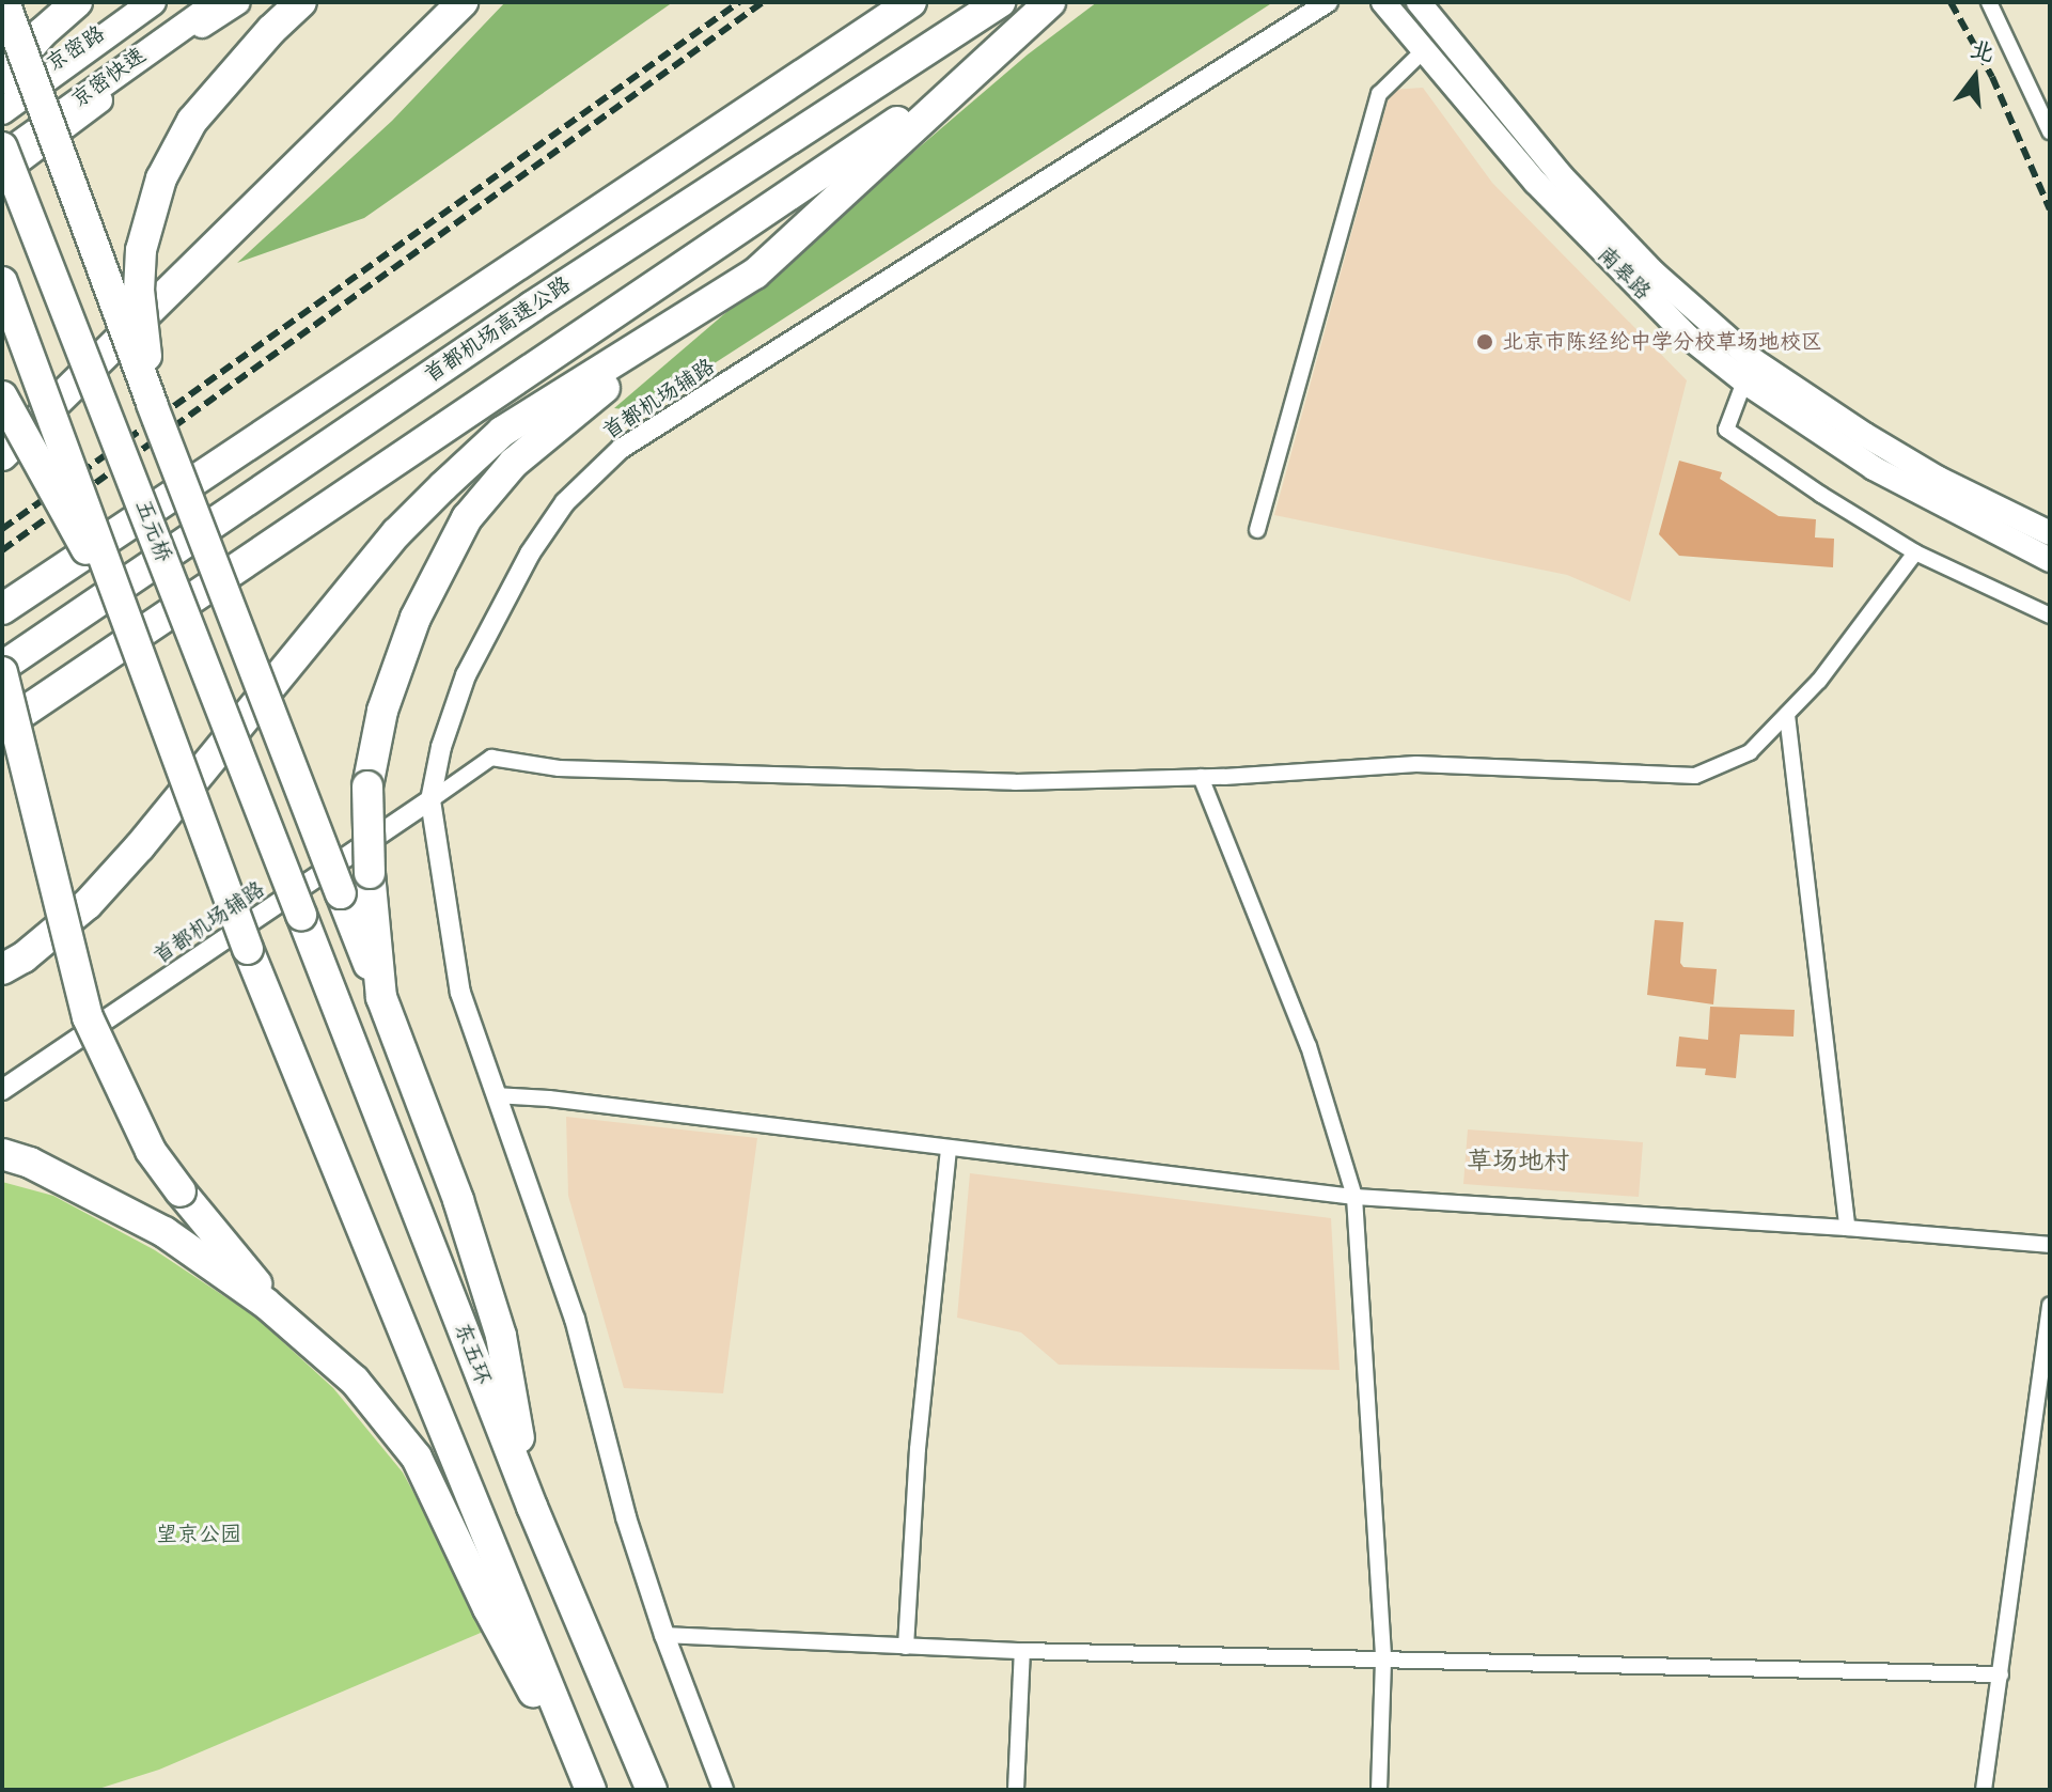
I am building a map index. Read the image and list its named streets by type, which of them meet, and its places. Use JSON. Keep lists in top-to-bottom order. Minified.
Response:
{"streets":{"highway":["京密快速","首都机场高速公路","五元桥","东五环"],"main road":["京密路","南皋路"],"street":["首都机场辅路"]},"crossings":[["京密路","京密快速"],["五元桥","东五环"]],"districts":["草场地村"],"parks":["望京公园"],"places":["北京市陈经纶中学分校草场地校区"],"north":"top"}
